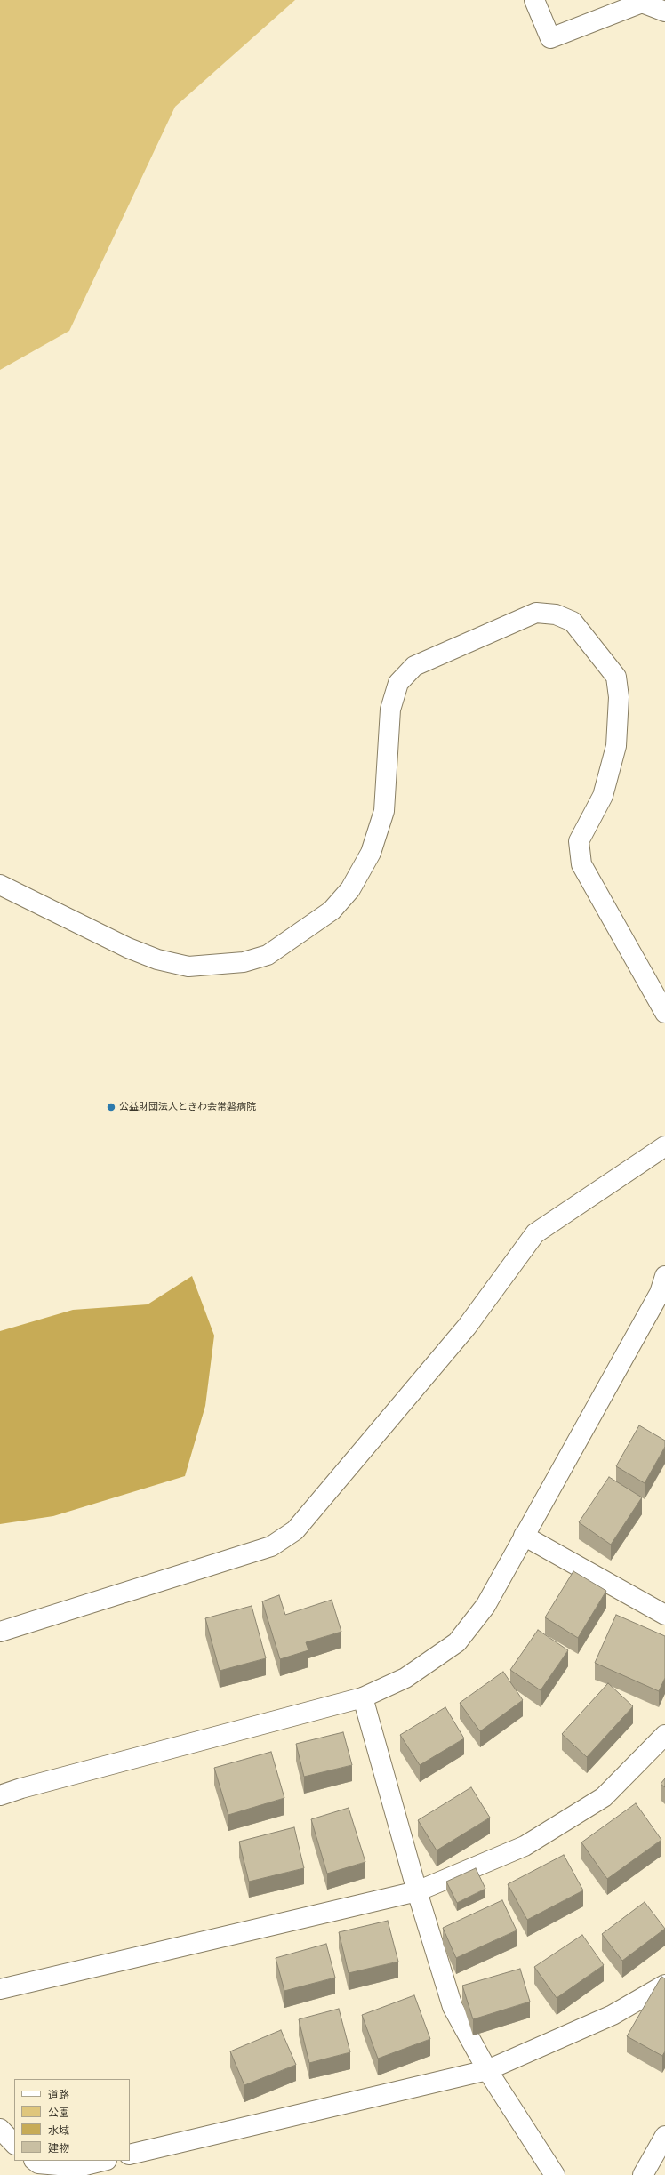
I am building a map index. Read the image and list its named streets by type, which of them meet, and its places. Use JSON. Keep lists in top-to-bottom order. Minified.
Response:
{"places":["公益財団法人ときわ会常磐病院"],"legend":["道路","公園","水域","建物"]}
